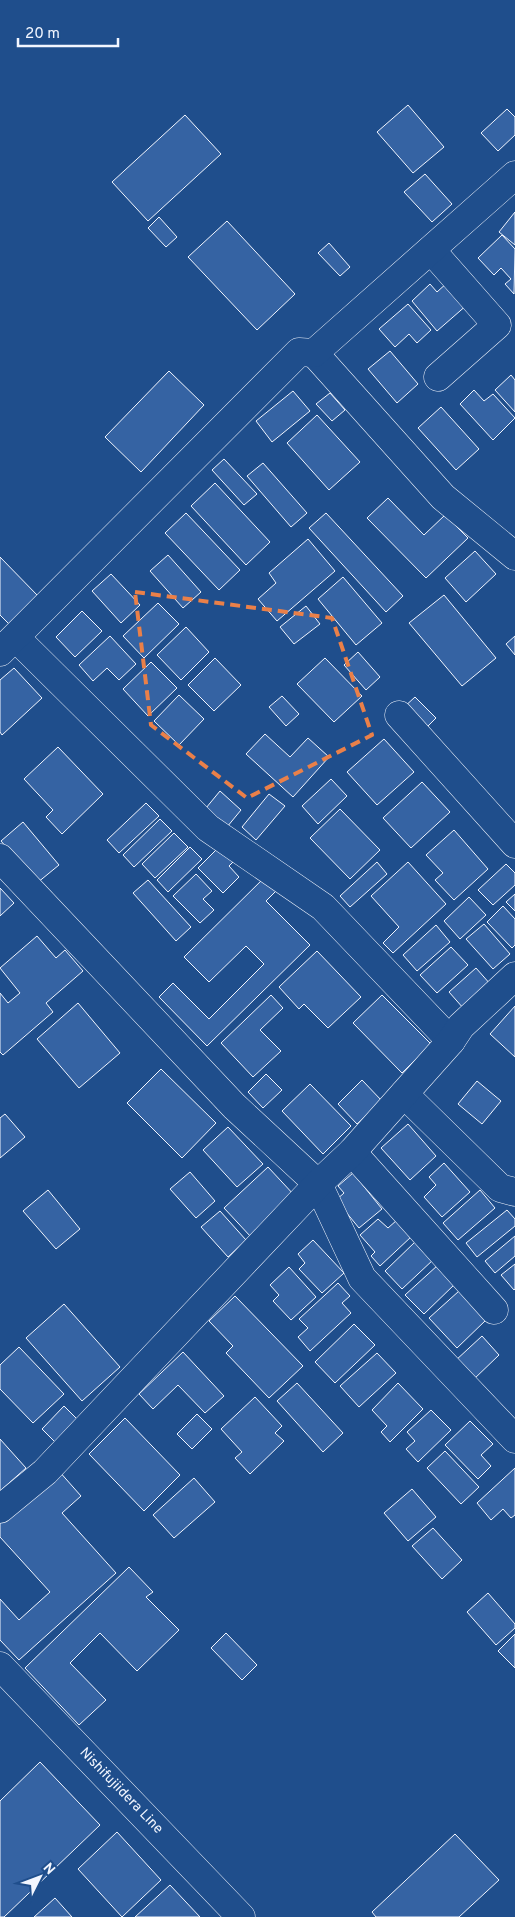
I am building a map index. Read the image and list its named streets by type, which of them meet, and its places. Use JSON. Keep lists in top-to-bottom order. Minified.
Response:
{"streets":{"street":["Nishifujiidera Line"]},"scale_bar":"20 m","north":"top right"}
